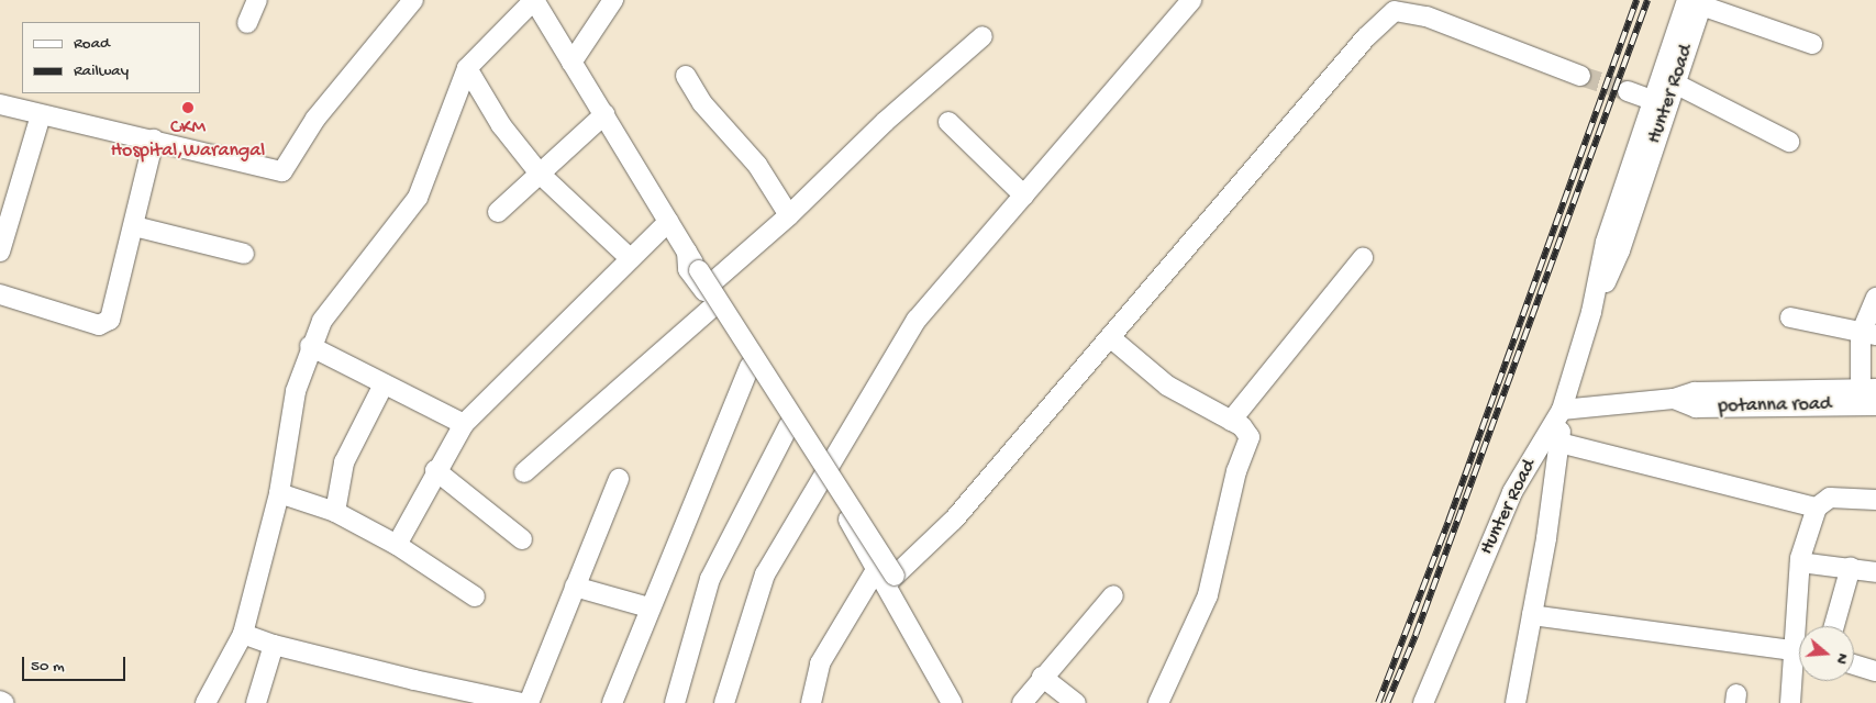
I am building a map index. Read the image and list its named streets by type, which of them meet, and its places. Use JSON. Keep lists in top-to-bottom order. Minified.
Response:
{"streets":{"street":["Hunter Road","potanna road"]},"crossings":[["Hunter Road","potanna road"]],"places":["CKM Hospital,Warangal"],"legend":["Road","Railway"],"scale_bar":"50 m","north":"right"}
